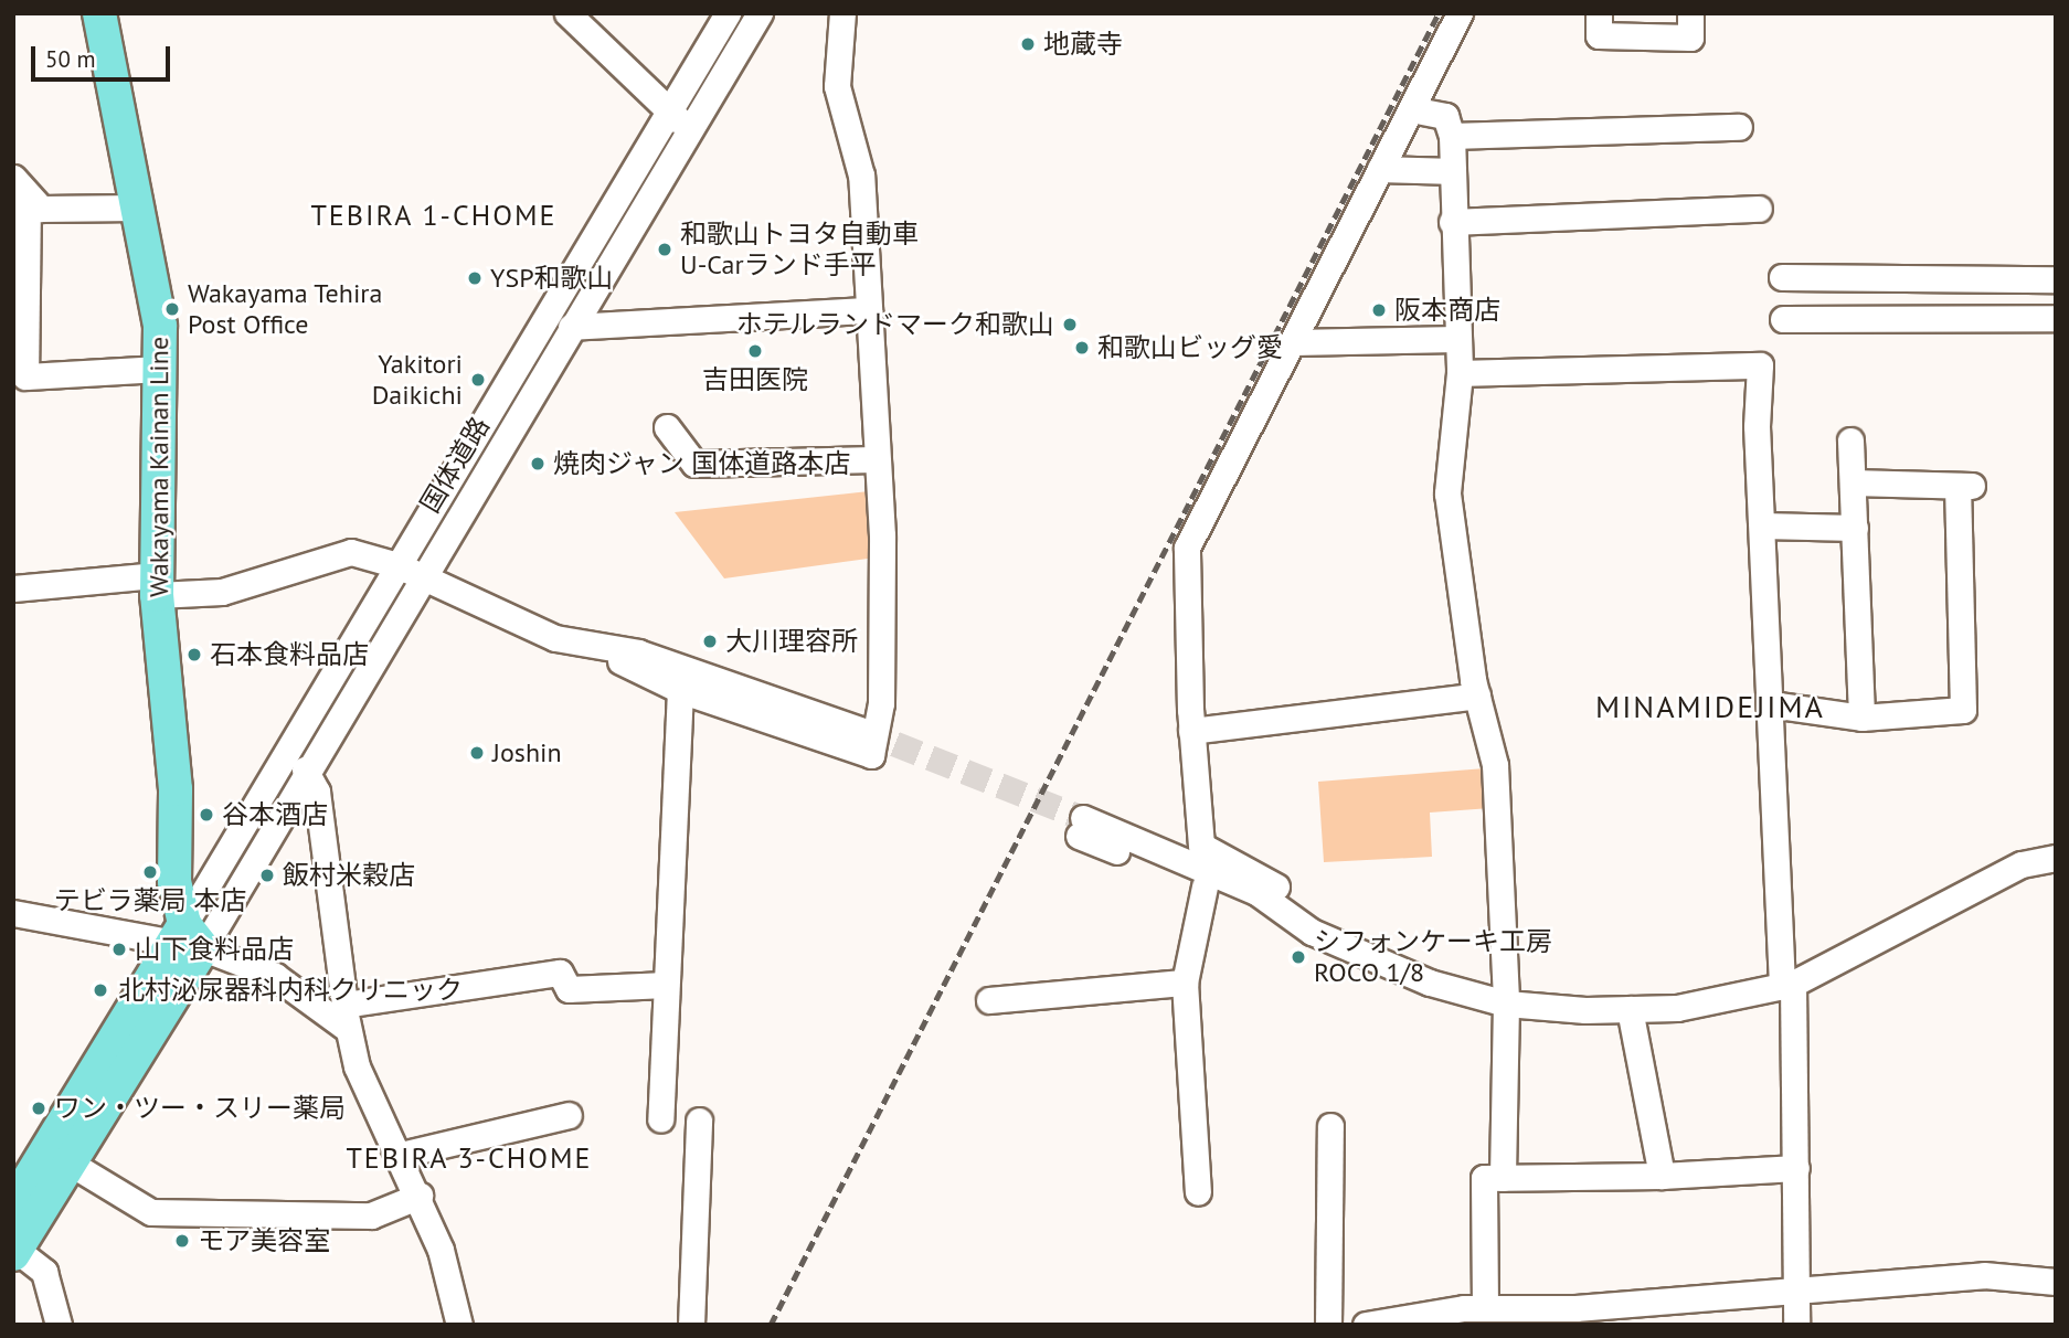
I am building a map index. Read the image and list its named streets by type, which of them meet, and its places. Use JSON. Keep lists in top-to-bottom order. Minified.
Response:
{"streets":{"main road":["Wakayama Kainan Line"],"street":["国体道路"]},"crossings":[["国体道路","Wakayama Kainan Line"]],"districts":["TEBIRA 1-CHOME","MINAMIDEJIMA","TEBIRA 3-CHOME"],"places":["地蔵寺","和歌山トヨタ自動車 U-Carランド手平","YSP和歌山","Wakayama Tehira Post Office","阪本商店","ホテルランドマーク和歌山","和歌山ビッグ愛","吉田医院","Yakitori Daikichi","焼肉ジャン 国体道路本店","大川理容所","石本食料品店","Joshin","谷本酒店","テビラ薬局 本店","飯村米穀店","山下食料品店","シフォンケーキ工房 ROCO 1/8","北村泌尿器科内科クリニック","ワン・ツー・スリー薬局","モア美容室"],"scale_bar":"50 m"}
